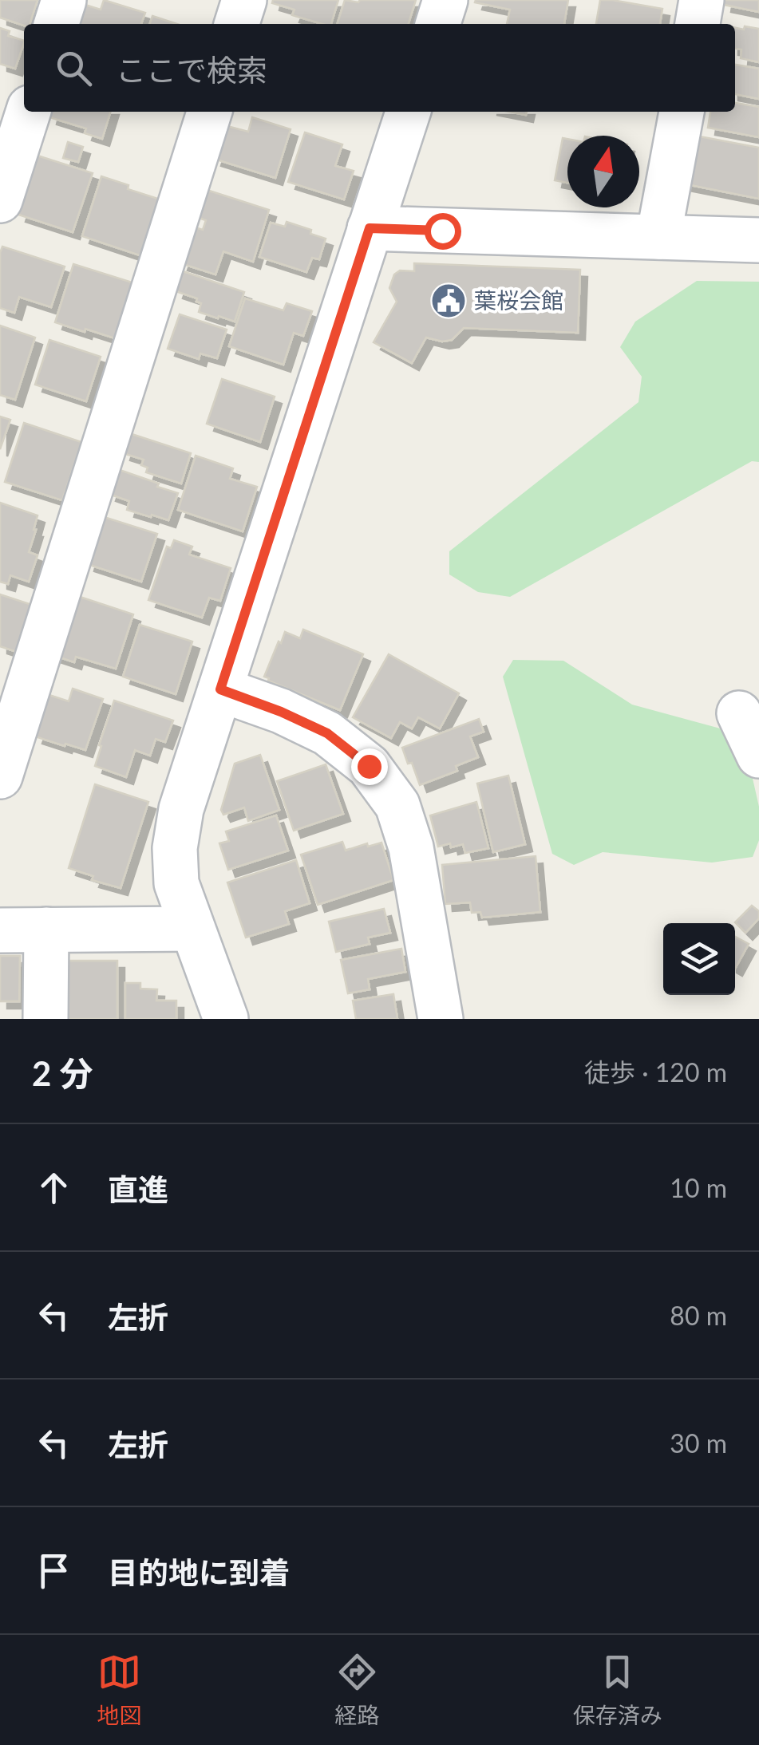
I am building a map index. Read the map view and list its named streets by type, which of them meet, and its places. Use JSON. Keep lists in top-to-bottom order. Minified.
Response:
{"places":{"public building":["葉桜会館"]},"north":"top","page":{"search":"ここで検索","heading":["2 分","徒歩 · 120 m"],"list":[["直進","10 m"],["左折","80 m"],["左折","30 m"],"目的地に到着"],"nav":["地図","経路","保存済み"]}}
